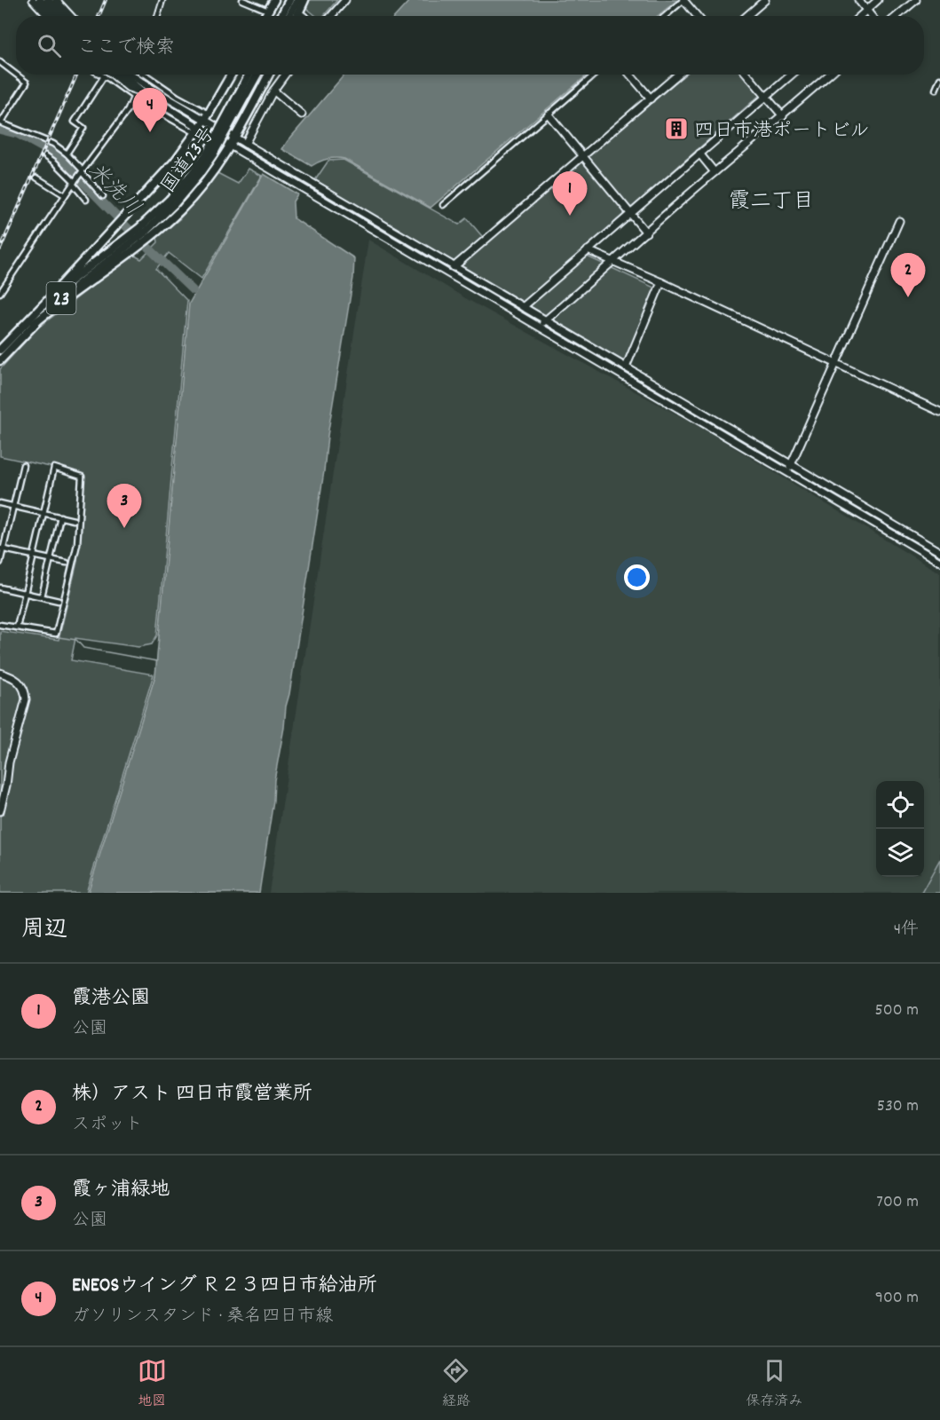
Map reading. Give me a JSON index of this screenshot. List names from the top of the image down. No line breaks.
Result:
{"streets":{"highway":["国道23号","23"]},"crossings":[["国道23号","23"]],"districts":["霞二丁目"],"water":["米洗川"],"places":{"building":["四日市港ポートビル"]},"page":{"search":"ここで検索","pins":["4","1","2","3"],"heading":["周辺","4件"],"list":[{"mark":"1","name":"霞港公園","note":"公園","value":"500 m"},{"mark":"2","name":"株）アスト 四日市霞営業所","note":"スポット","value":"530 m"},{"mark":"3","name":"霞ヶ浦緑地","note":"公園","value":"700 m"},{"mark":"4","name":"ENEOSウイング Ｒ２３四日市給油所","note":"ガソリンスタンド · 桑名四日市線","value":"900 m"}],"nav":["地図","経路","保存済み"]}}
